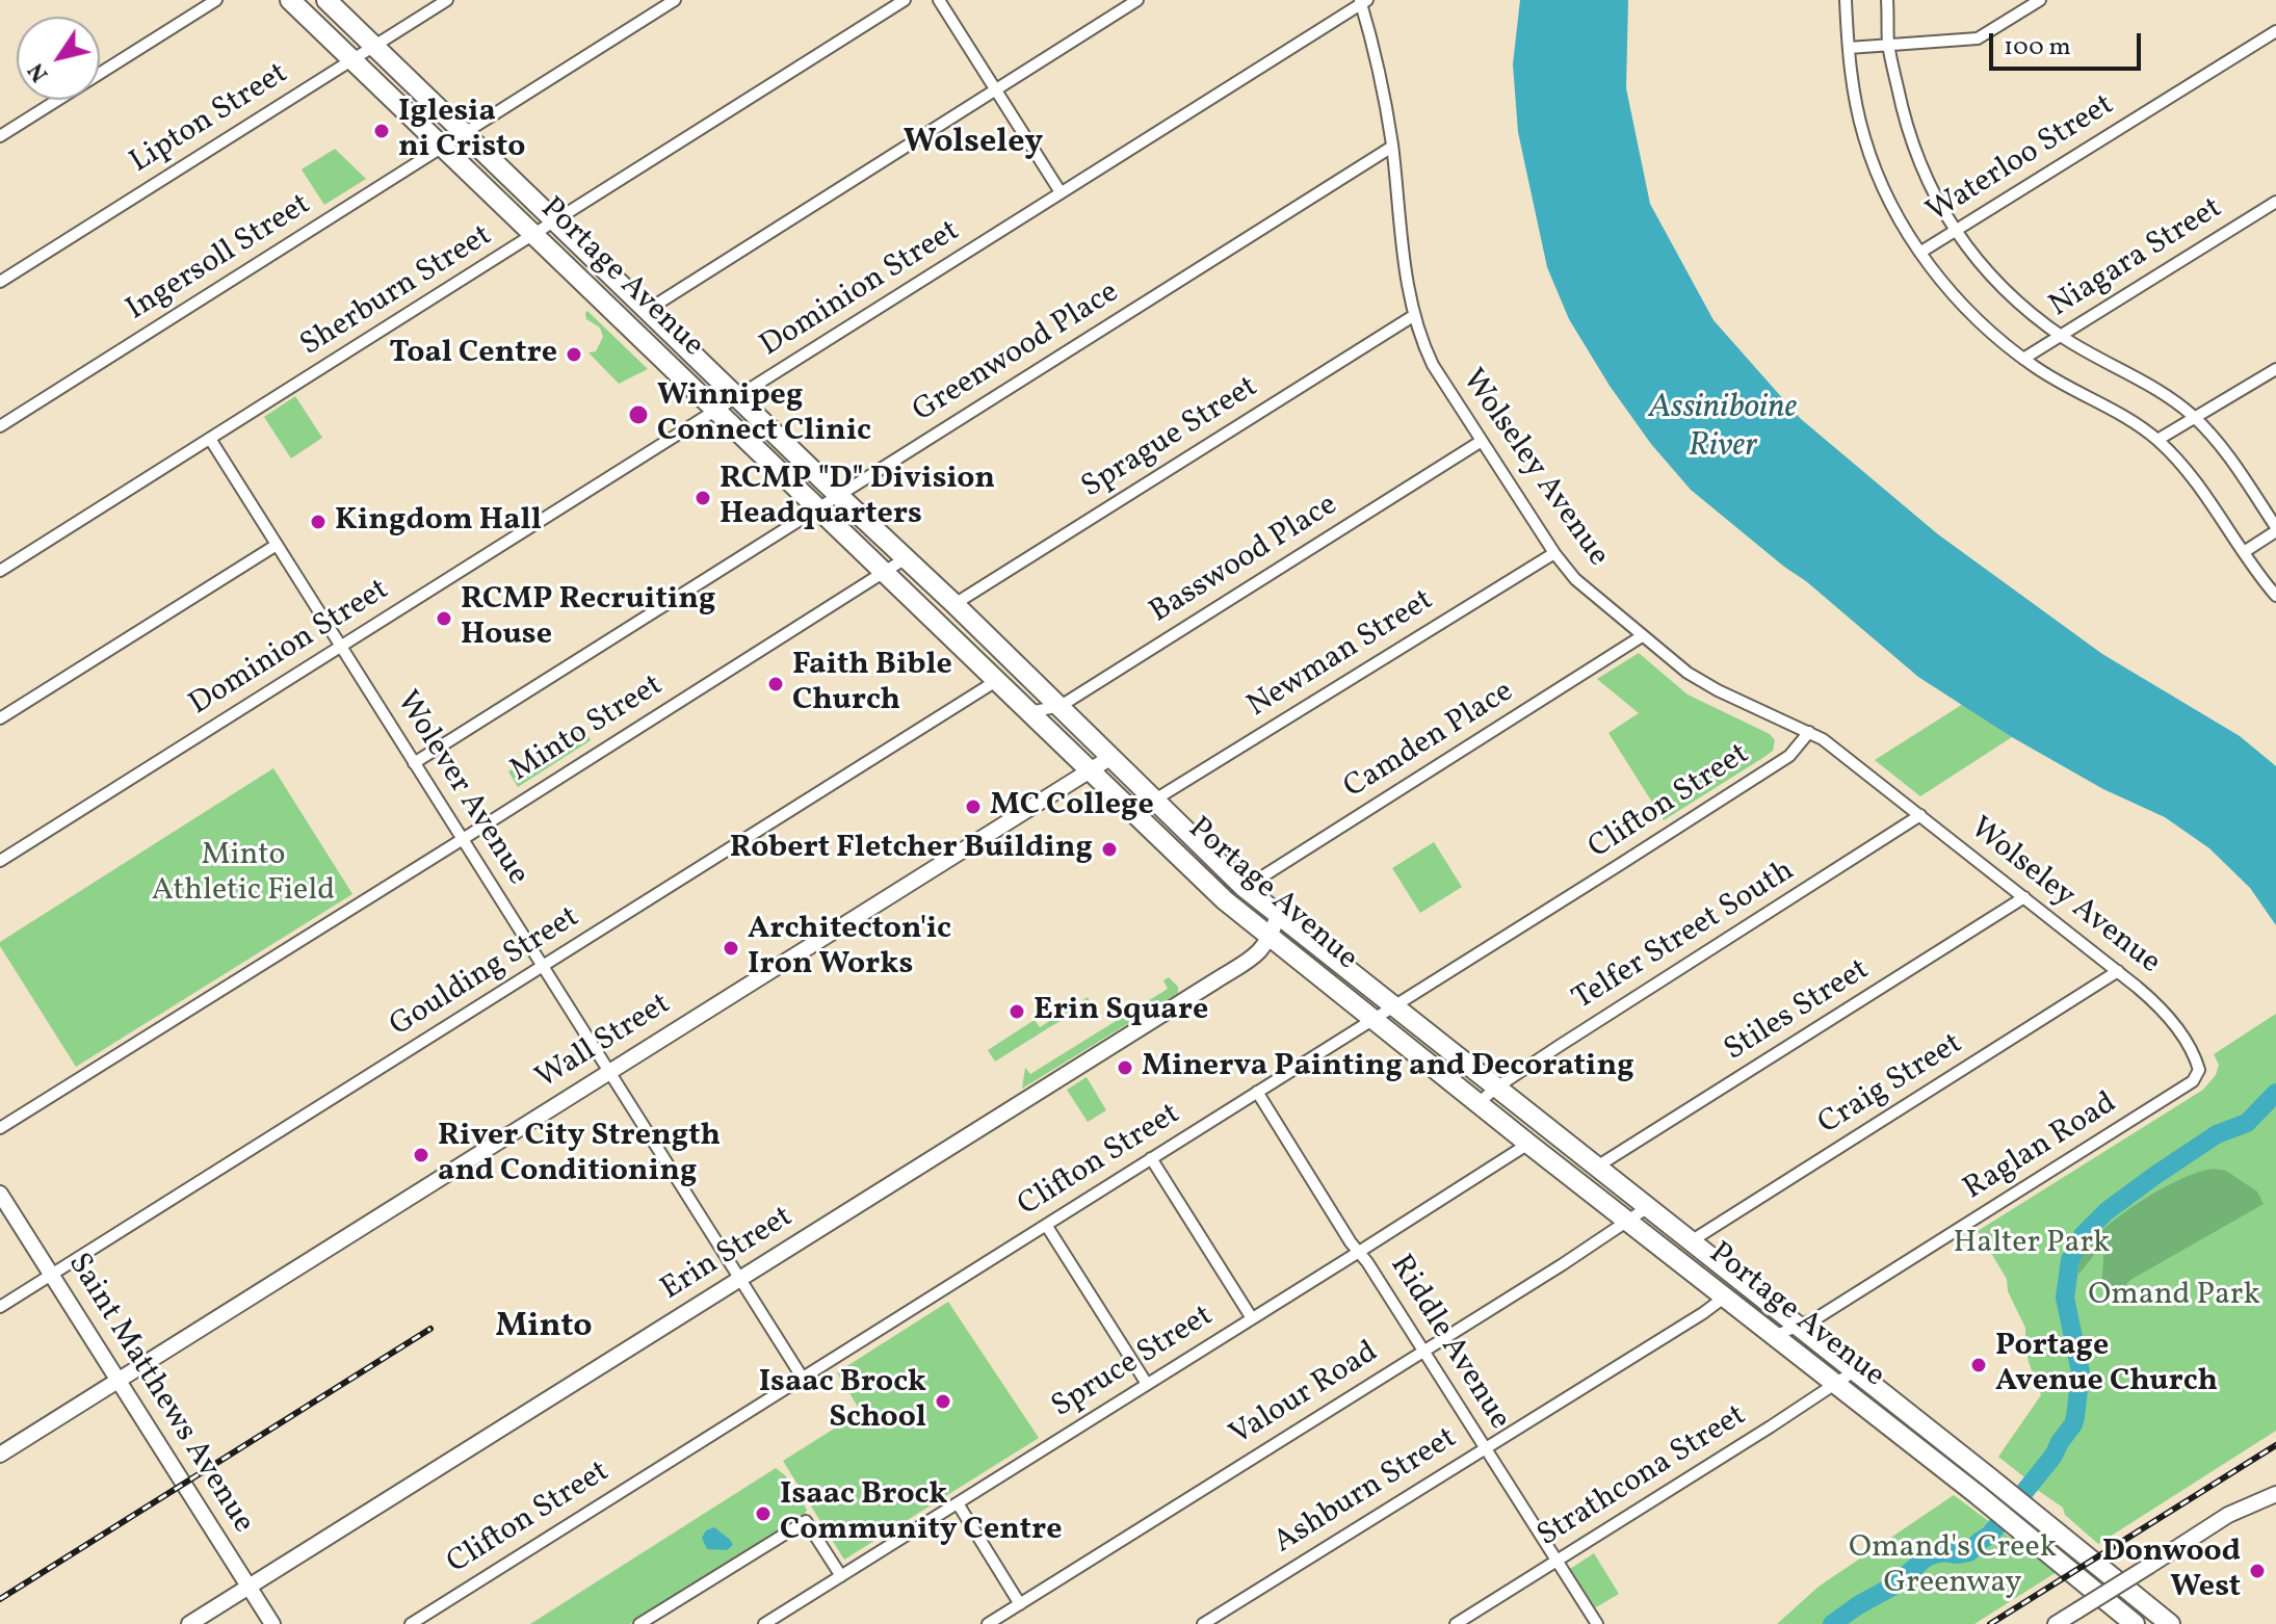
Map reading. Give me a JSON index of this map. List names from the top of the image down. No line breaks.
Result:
{"streets":{"highway":["Portage Avenue"],"main road":["Wall Street","Erin Street","Saint Matthews Avenue"],"street":["Lipton Street","Waterloo Street","Ingersoll Street","Niagara Street","Dominion Street","Sherburn Street","Greenwood Place","Sprague Street","Wolseley Avenue","Basswood Place","Newman Street","Minto Street","Camden Place","Wolever Avenue","Clifton Street","Telfer Street South","Goulding Street","Stiles Street","Craig Street","Raglan Road","Riddle Avenue","Spruce Street","Valour Road","Strathcona Street","Ashburn Street"]},"crossings":[["Lipton Street","Portage Avenue"],["Ingersoll Street","Portage Avenue"],["Portage Avenue","Dominion Street"],["Portage Avenue","Sherburn Street"],["Portage Avenue","Greenwood Place"],["Portage Avenue","Sprague Street"],["Portage Avenue","Basswood Place"],["Portage Avenue","Newman Street"],["Portage Avenue","Minto Street"],["Portage Avenue","Camden Place"],["Portage Avenue","Clifton Street"],["Portage Avenue","Telfer Street South"],["Portage Avenue","Goulding Street"],["Portage Avenue","Stiles Street"],["Portage Avenue","Wall Street"],["Portage Avenue","Craig Street"],["Portage Avenue","Raglan Road"],["Portage Avenue","Erin Street"],["Portage Avenue","Spruce Street"],["Portage Avenue","Valour Road"],["Portage Avenue","Strathcona Street"],["Portage Avenue","Ashburn Street"],["Dominion Street","Wolseley Avenue"],["Dominion Street","Wolever Avenue"],["Sherburn Street","Wolever Avenue"],["Greenwood Place","Wolseley Avenue"],["Greenwood Place","Wolever Avenue"],["Sprague Street","Wolseley Avenue"],["Wolseley Avenue","Basswood Place"],["Wolseley Avenue","Newman Street"],["Wolseley Avenue","Camden Place"],["Wolseley Avenue","Clifton Street"],["Wolseley Avenue","Telfer Street South"],["Wolseley Avenue","Stiles Street"],["Wolseley Avenue","Craig Street"],["Wolseley Avenue","Raglan Road"],["Minto Street","Wolever Avenue"],["Wolever Avenue","Clifton Street"],["Wolever Avenue","Goulding Street"],["Wolever Avenue","Wall Street"],["Wolever Avenue","Erin Street"],["Clifton Street","Riddle Avenue"],["Goulding Street","Saint Matthews Avenue"],["Wall Street","Saint Matthews Avenue"],["Erin Street","Saint Matthews Avenue"],["Riddle Avenue","Spruce Street"],["Riddle Avenue","Valour Road"],["Riddle Avenue","Strathcona Street"],["Riddle Avenue","Ashburn Street"]],"districts":["Wolseley","Minto"],"water":["Assiniboine River"],"parks":["Minto Athletic Field","Halter Park","Omand Park","Omand's Creek Greenway"],"places":["Iglesia ni Cristo","Toal Centre","Winnipeg Connect Clinic","RCMP \"D\" Division Headquarters","Kingdom Hall","RCMP Recruiting House","Faith Bible Church","MC College","Robert Fletcher Building","Architecton'ic Iron Works","Erin Square","Minerva Painting and Decorating","River City Strength and Conditioning","Portage Avenue Church","Isaac Brock School","Isaac Brock Community Centre","Donwood West"],"scale_bar":"100 m","north":"bottom left"}
